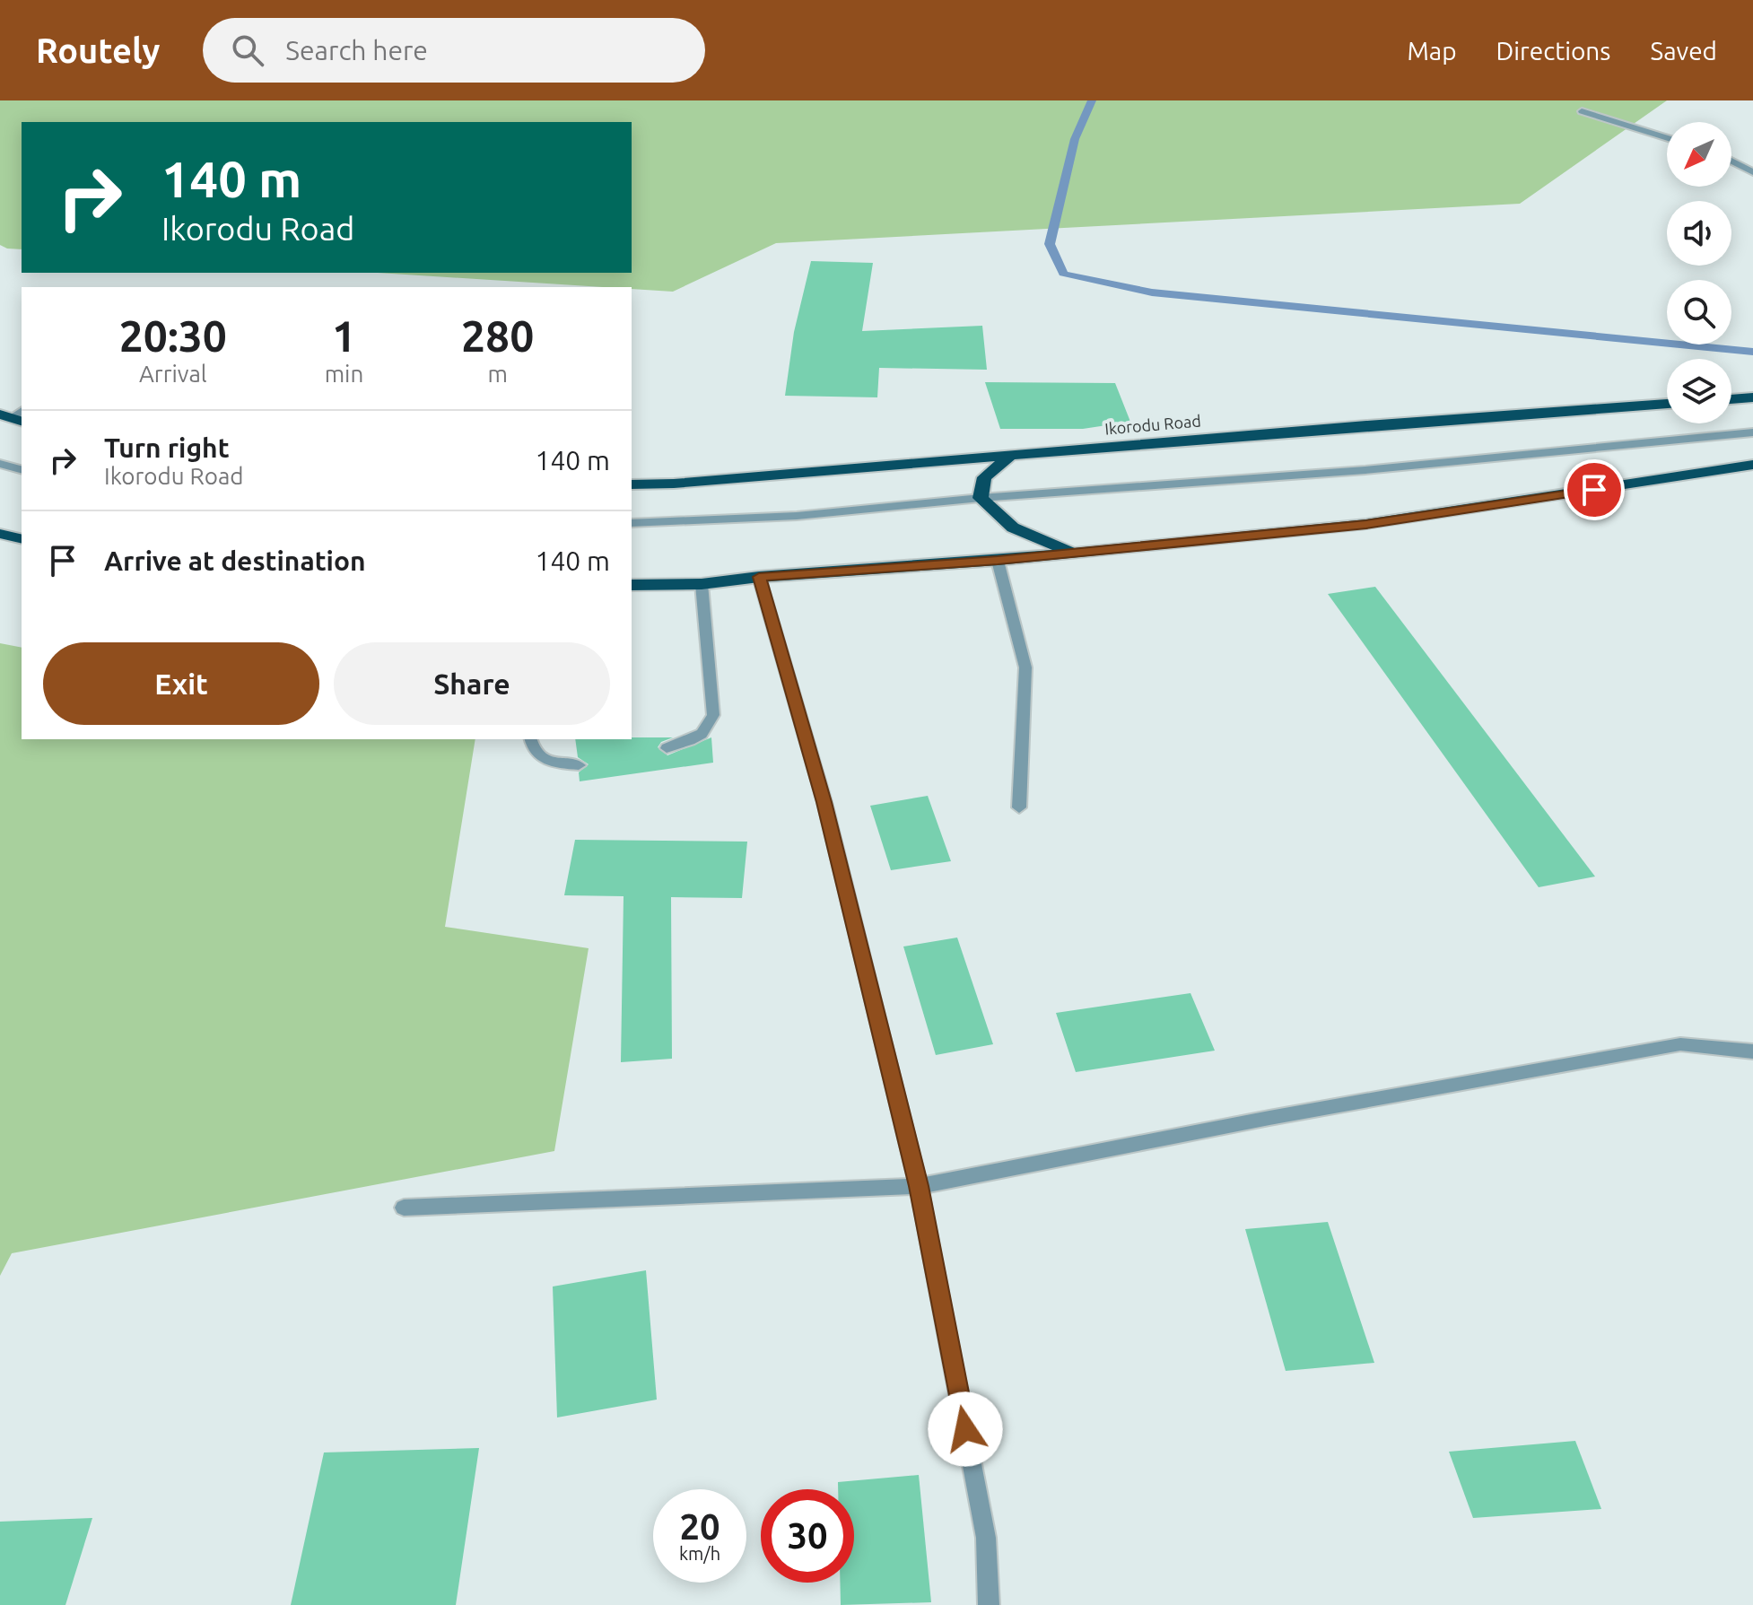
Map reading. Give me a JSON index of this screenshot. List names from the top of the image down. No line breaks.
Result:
{"streets":{"highway":["Ikorodu Road"]},"north":"bottom left","page":{"header":"Routely","search":"Search here","nav":["Map","Directions","Saved"],"turn":["140 m","Ikorodu Road"],"eta":["20:30","Arrival","1","min","280","m"],"list":[{"name":"Turn right","note":"Ikorodu Road","value":"140 m"},{"name":"Arrive at destination","value":"140 m"}],"buttons":["Exit","Share"],"speed":"20 km/h","limit":"30"}}
